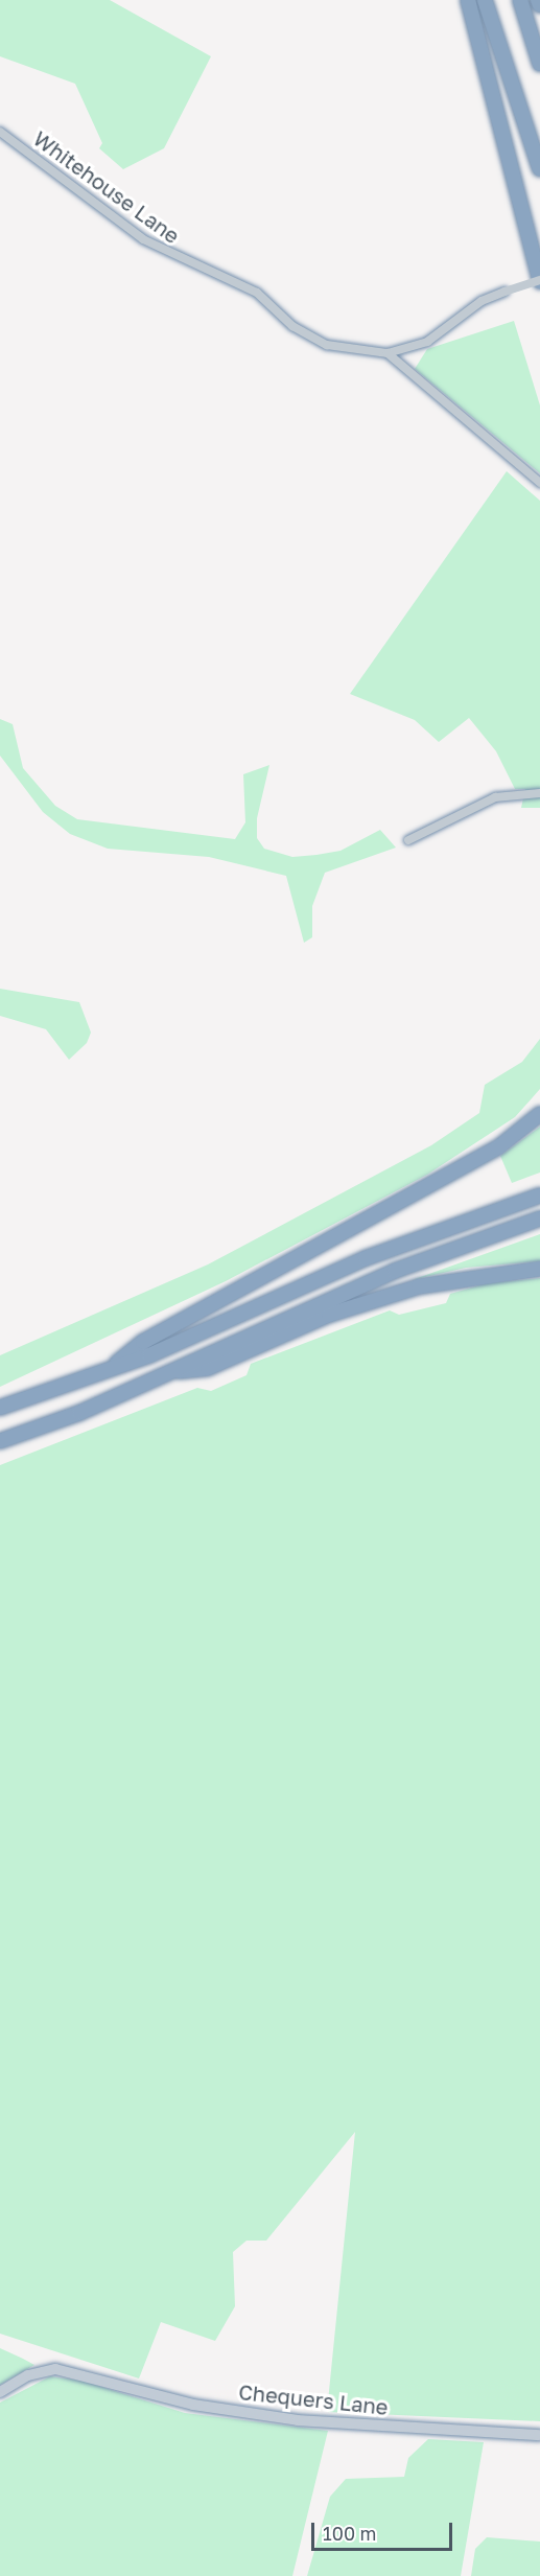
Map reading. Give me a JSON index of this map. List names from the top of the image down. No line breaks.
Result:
{"streets":{"street":["Whitehouse Lane","Chequers Lane"]},"scale_bar":"100 m"}
